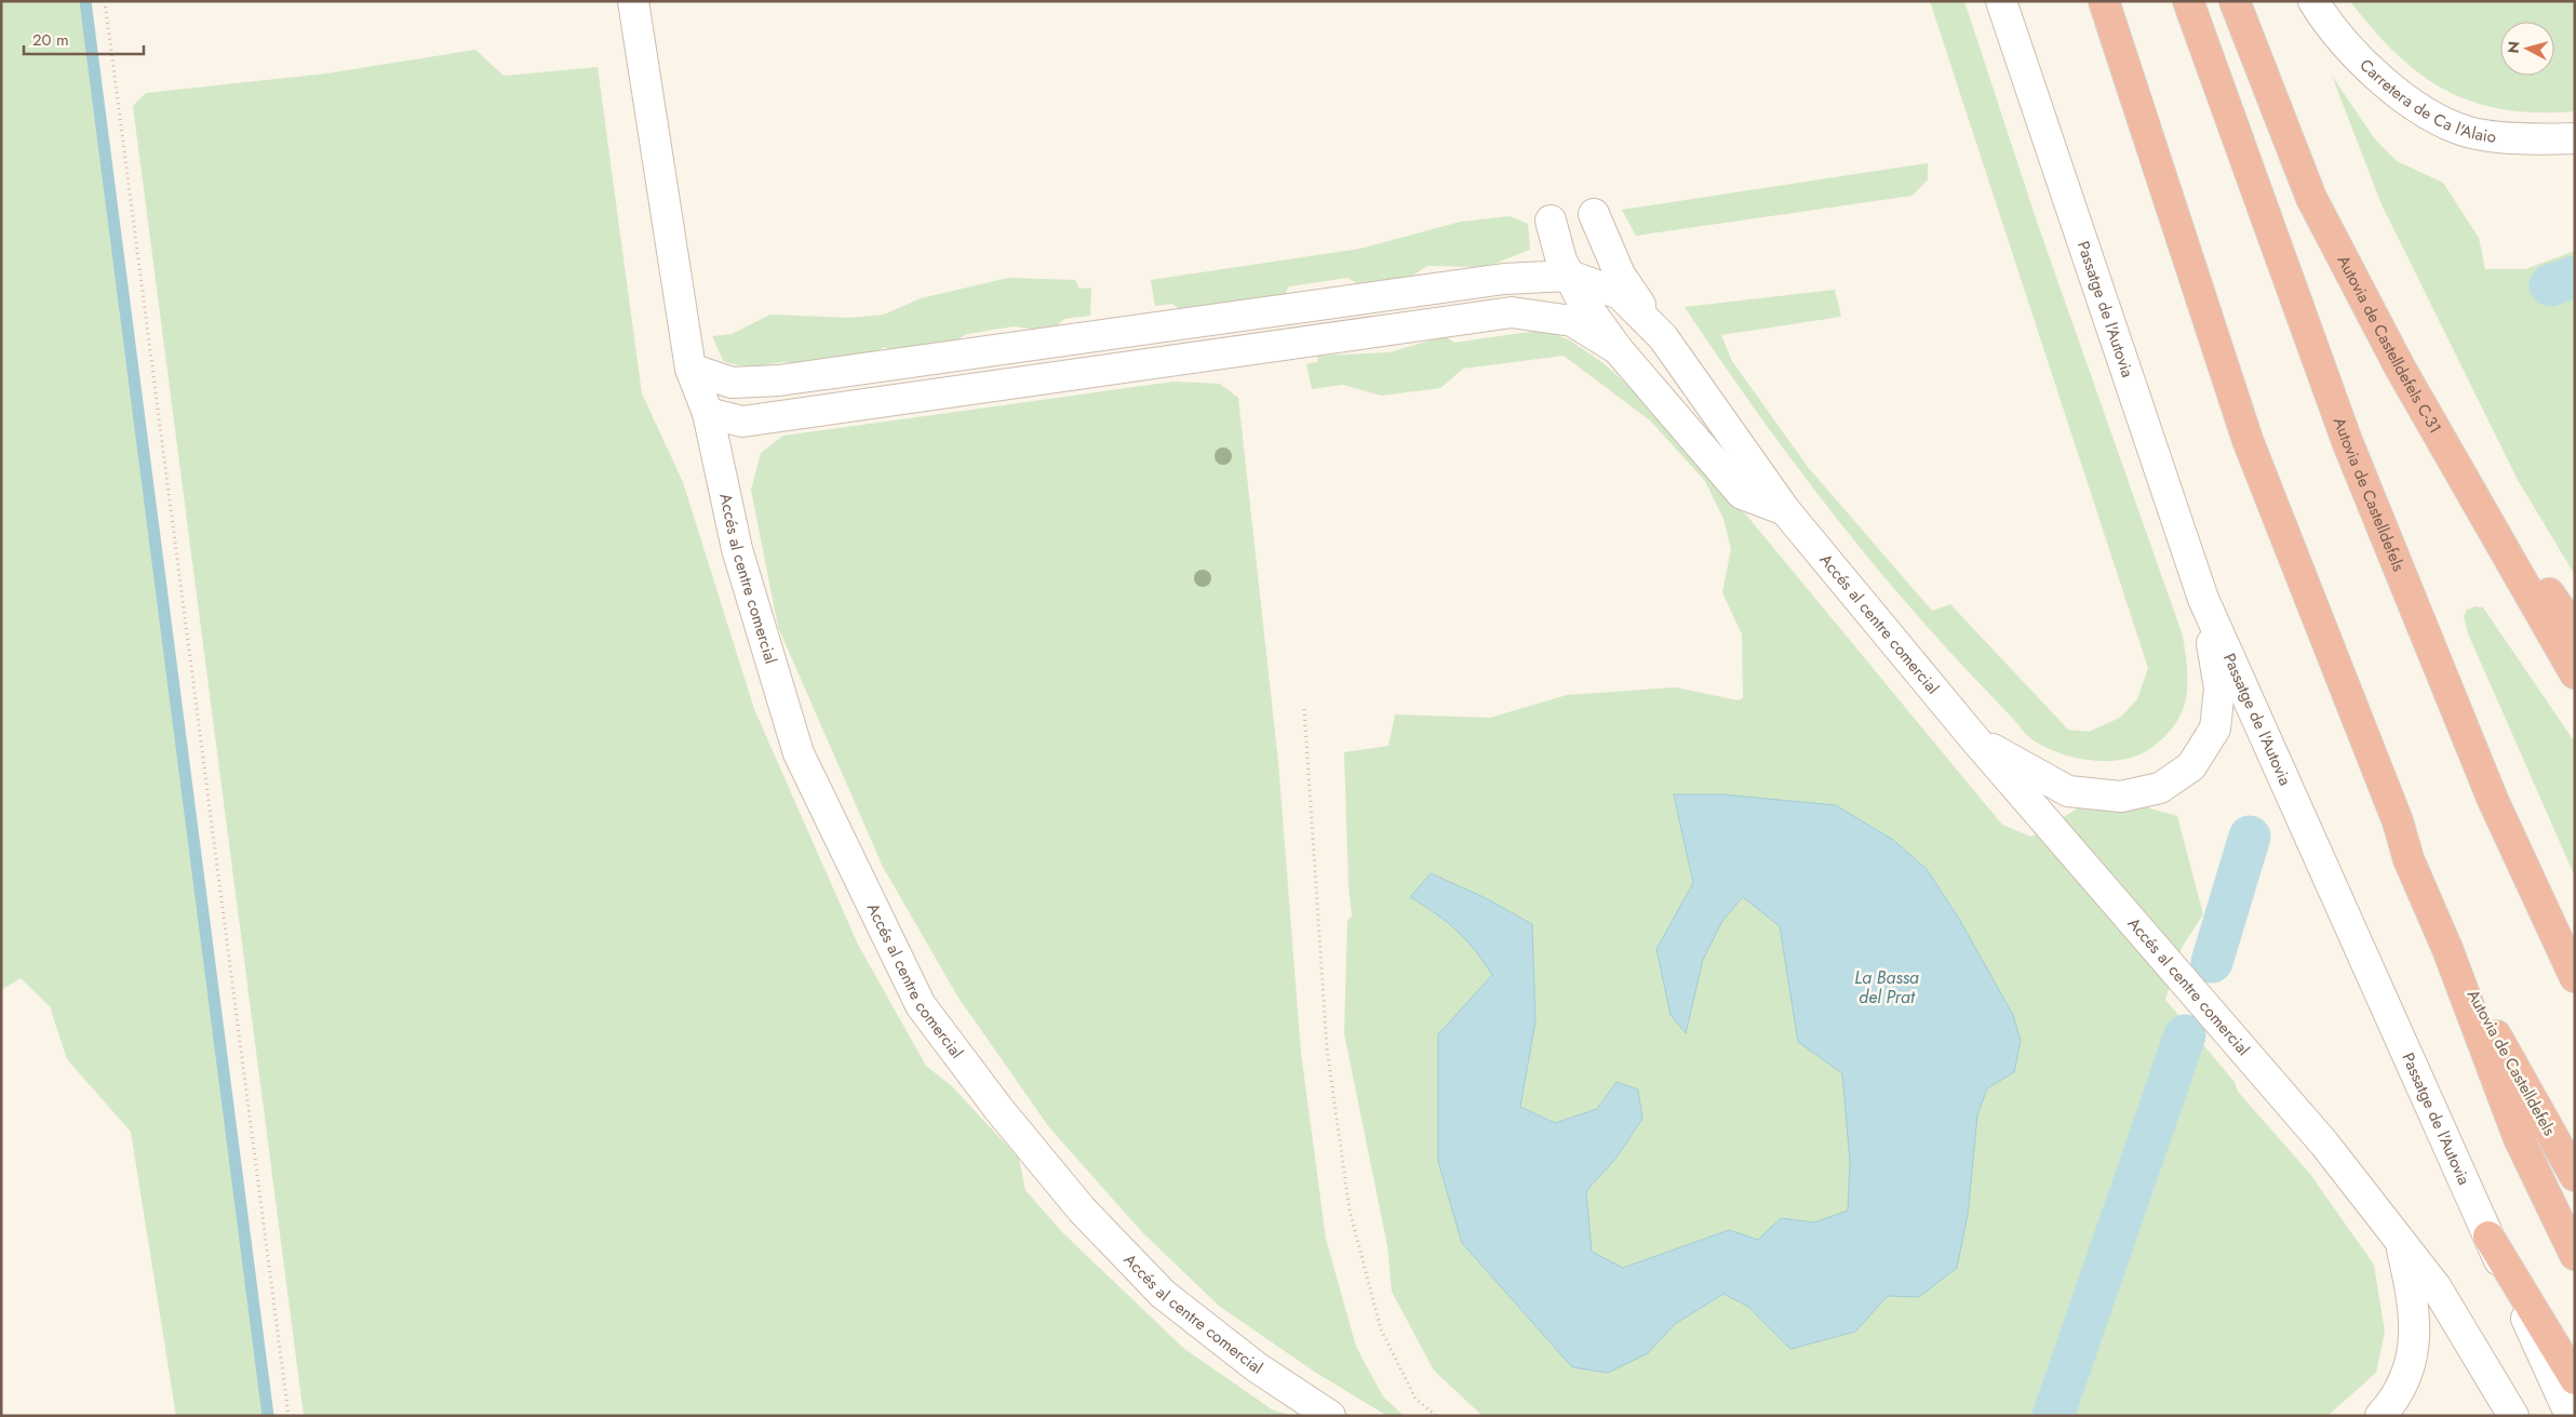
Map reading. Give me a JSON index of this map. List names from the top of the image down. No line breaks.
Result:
{"streets":{"highway":["Autovia de Castelldefels C-31","Autovia de Castelldefels"],"street":["Carretera de Ca l'Alaio","Passatge de l'Autovia","Accés al centre comercial"]},"crossings":[["Passatge de l'Autovia","Accés al centre comercial"]],"water":["La Bassa del Prat"],"scale_bar":"20 m","north":"left"}
